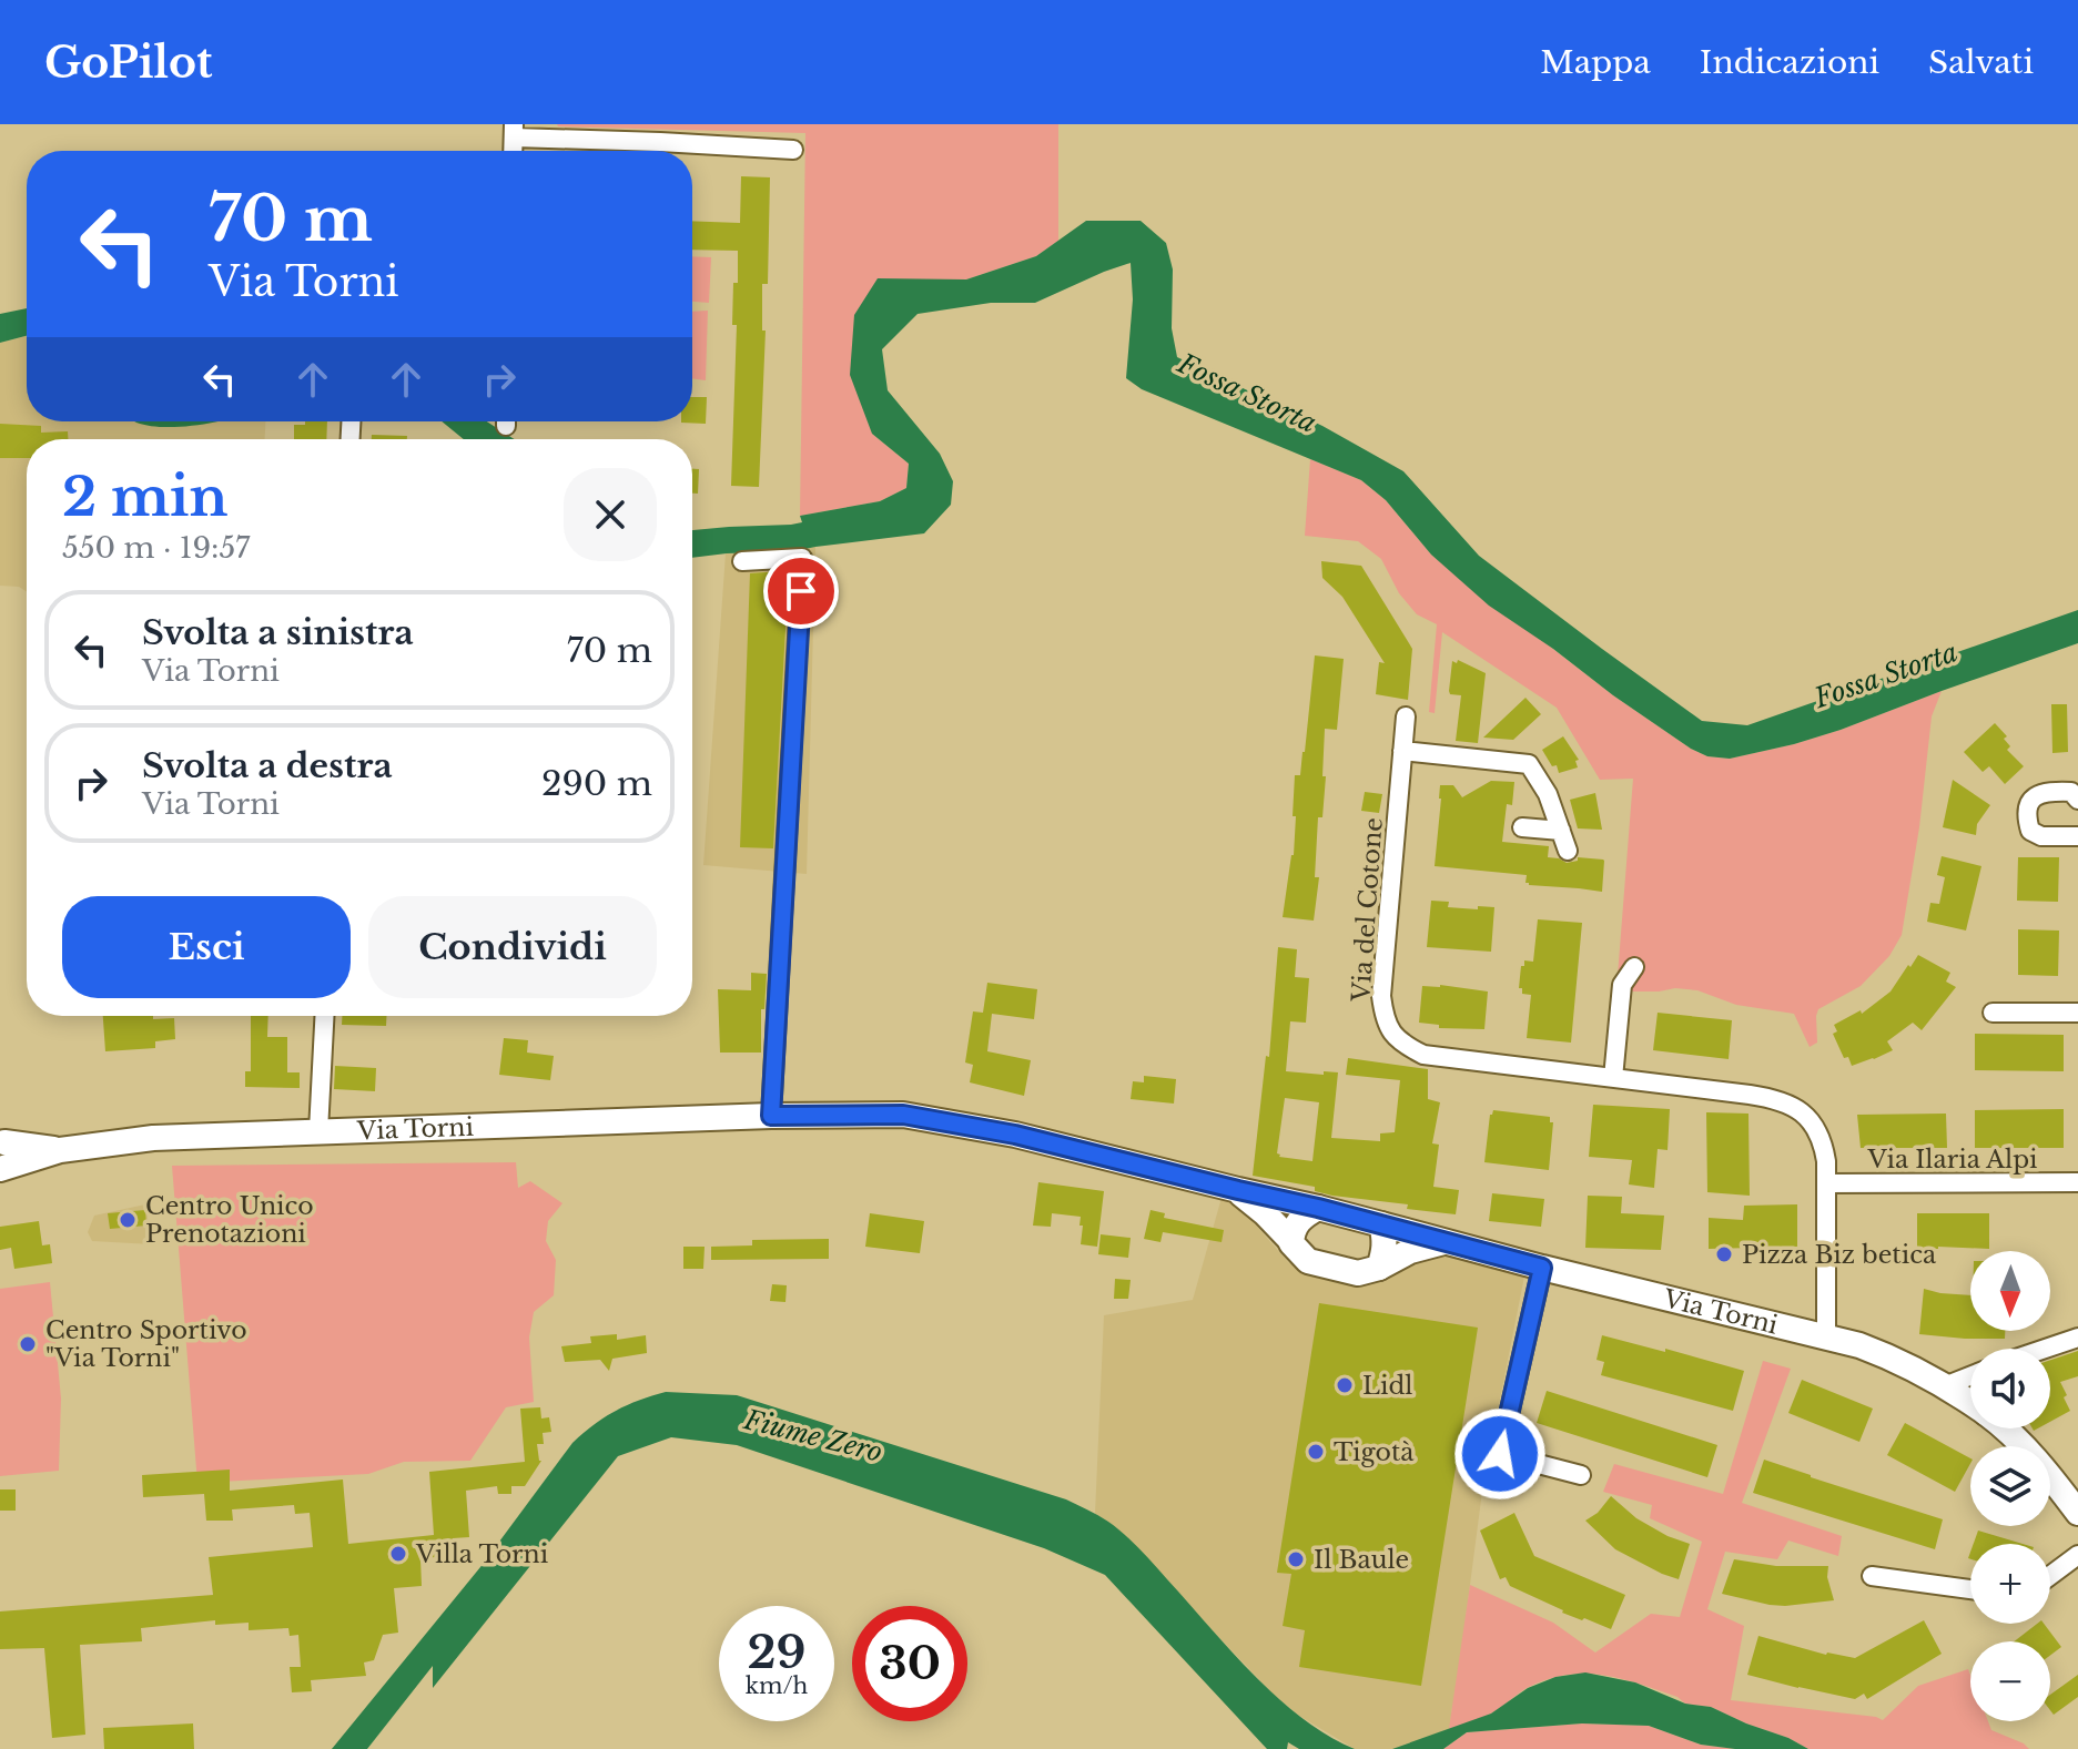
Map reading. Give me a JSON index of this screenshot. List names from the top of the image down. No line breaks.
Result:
{"streets":{"main road":["Via Torni"],"street":["Via del Cotone","Via Ilaria Alpi"]},"crossings":[["Via del Cotone","Via Torni"],["Via del Cotone","Via Ilaria Alpi"]],"water":["Fossa Storta","Fiume Zero"],"places":["Centro Unico Prenotazioni","Pizza Biz betica","Centro Sportivo \"Via Torni\"","Lidl","Tigotà","Villa Torni","Il Baule"],"north":"bottom","page":{"header":"GoPilot","nav":["Mappa","Indicazioni","Salvati"],"turn":["70 m","Via Torni"],"heading":["2 min","550 m · 19:57"],"list":[{"name":"Svolta a sinistra","note":"Via Torni","value":"70 m"},{"name":"Svolta a destra","note":"Via Torni","value":"290 m"}],"buttons":["Esci","Condividi"],"map_buttons":["+","−"],"speed":"29 km/h","limit":"30"}}
